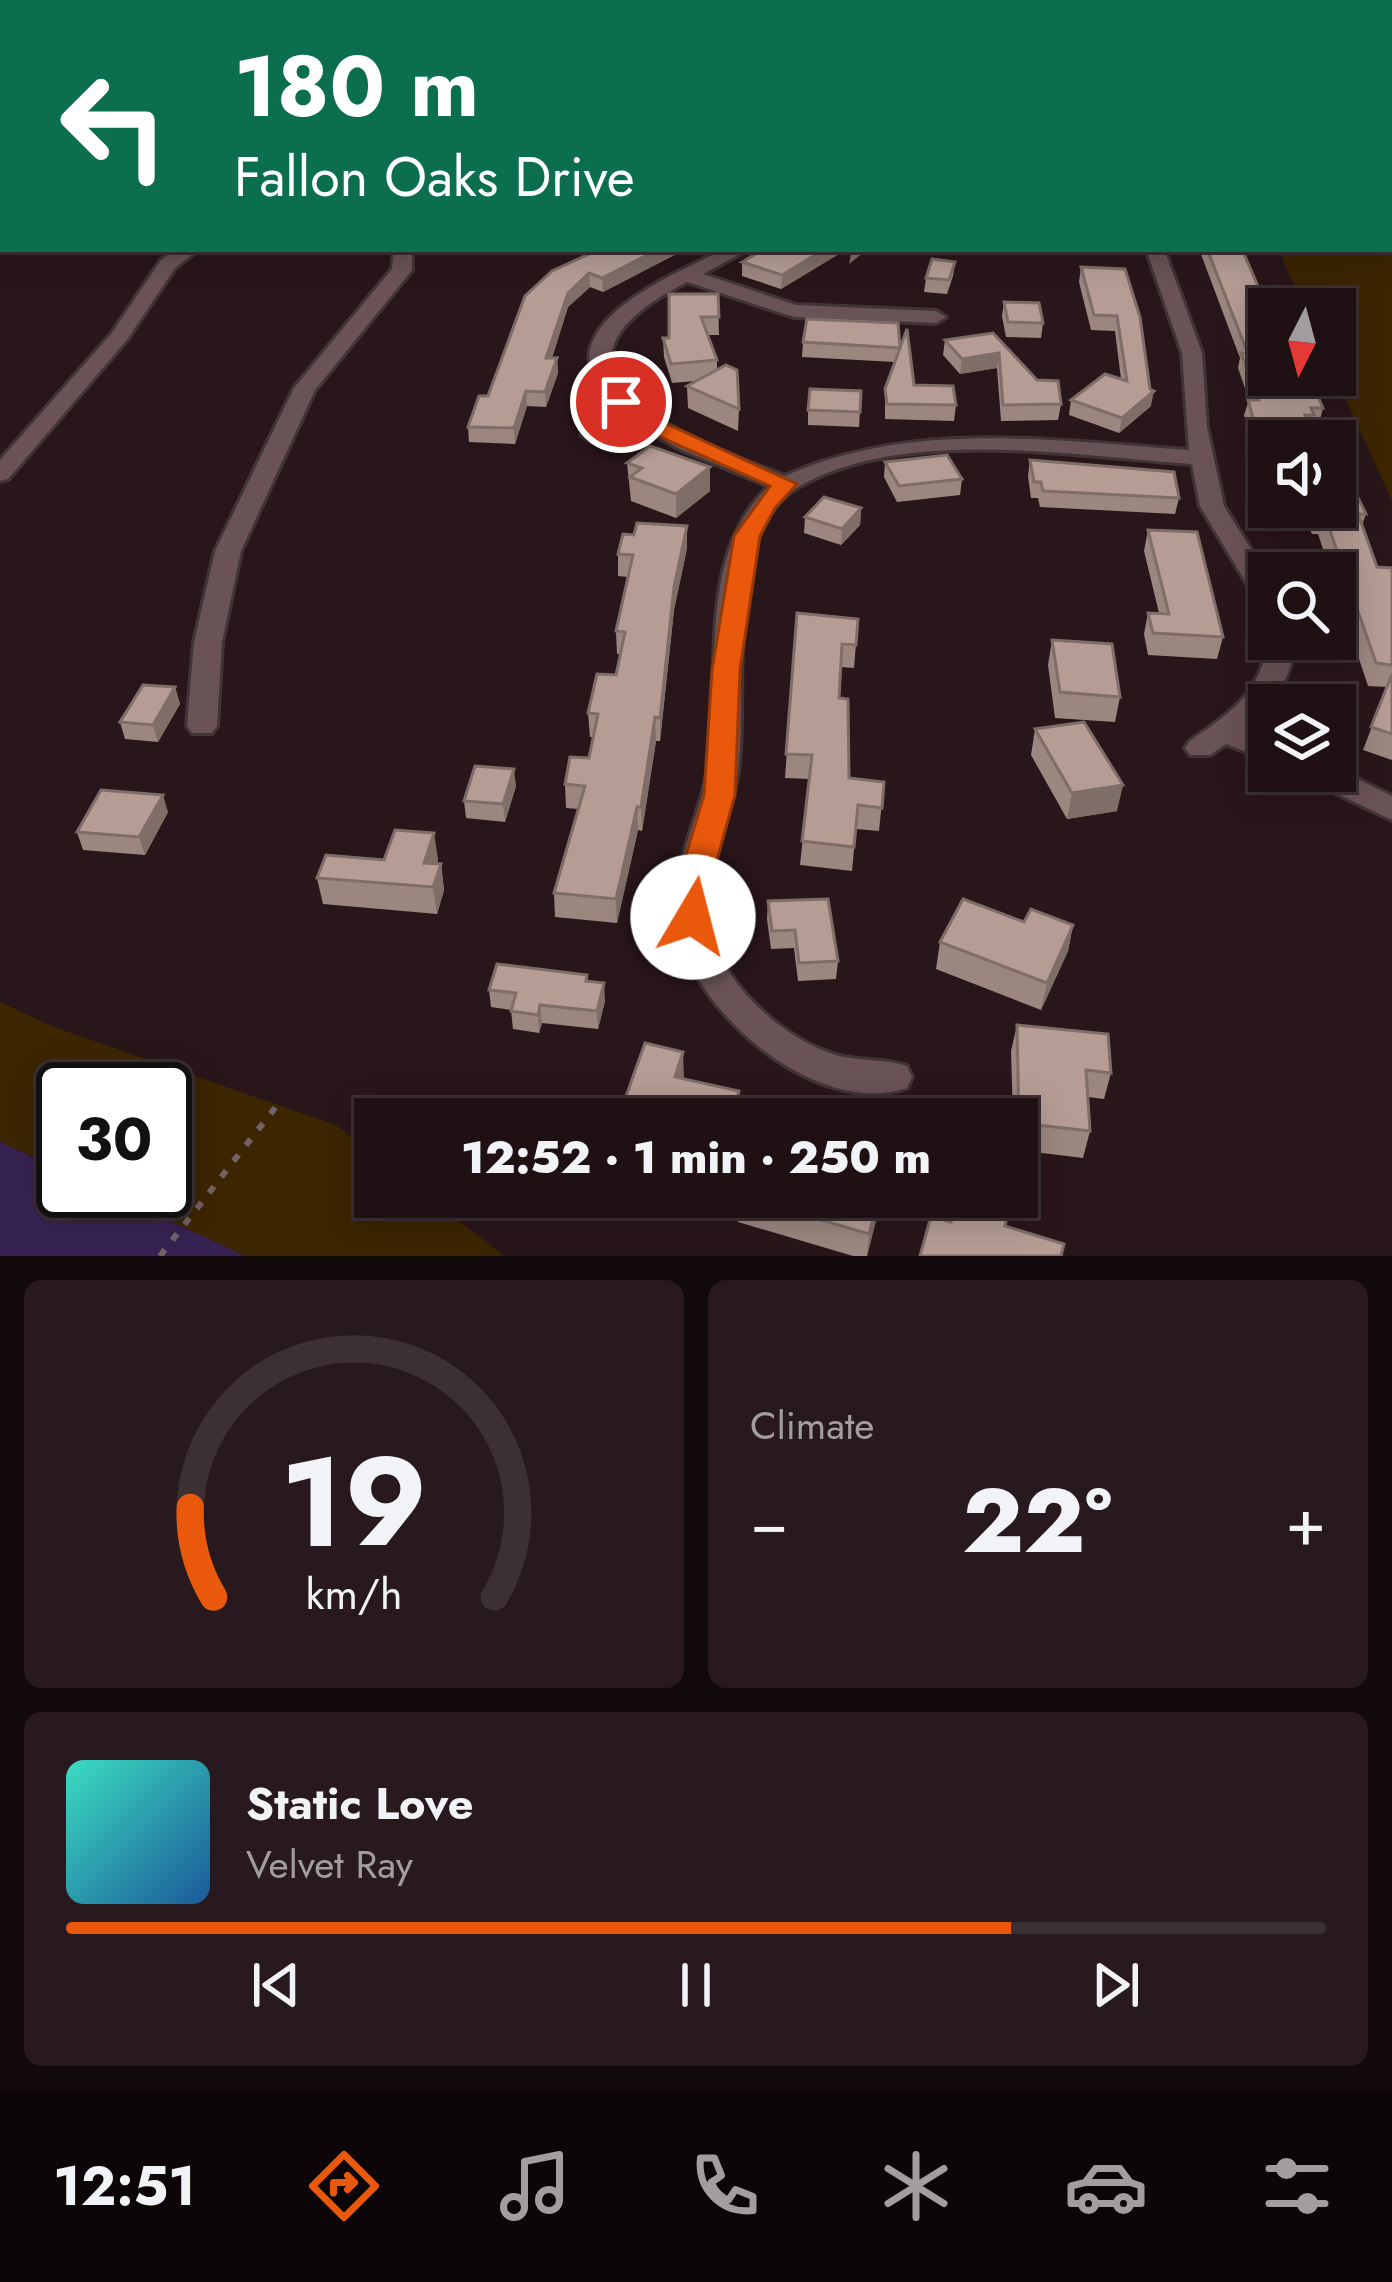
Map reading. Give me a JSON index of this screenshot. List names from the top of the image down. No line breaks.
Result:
{"north":"bottom","page":{"turn":["180 m","Fallon Oaks Drive"],"limit":"30","trip":"12:52 · 1 min · 250 m","tile":"Climate","heat":["−","22°","+"],"song":["Static Love","Velvet Ray"],"tabs":"12:51","gauge":["19","km/h"]}}
